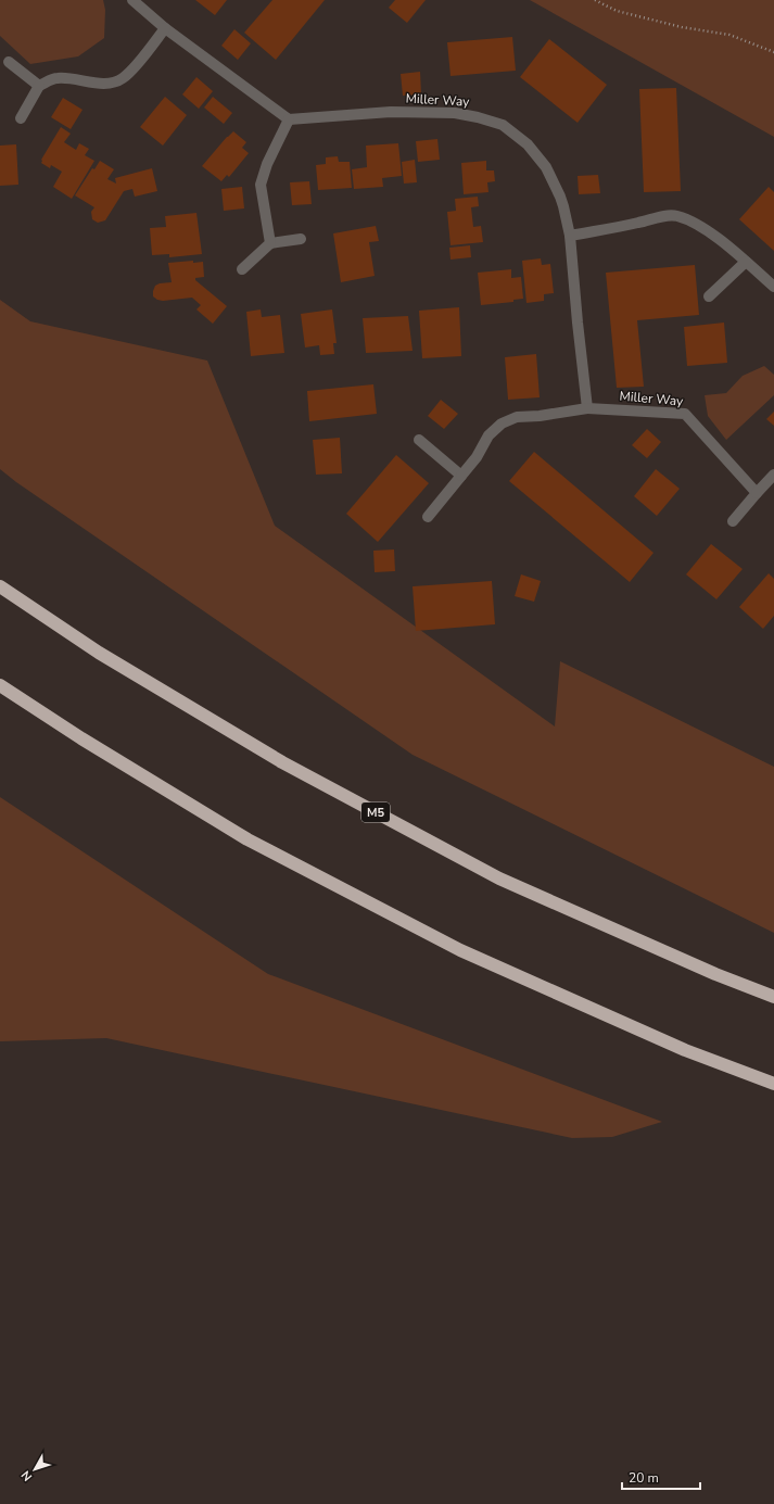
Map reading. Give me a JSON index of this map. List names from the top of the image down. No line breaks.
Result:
{"streets":{"highway":["M5"],"street":["Miller Way"]},"scale_bar":"20 m","north":"bottom left"}
